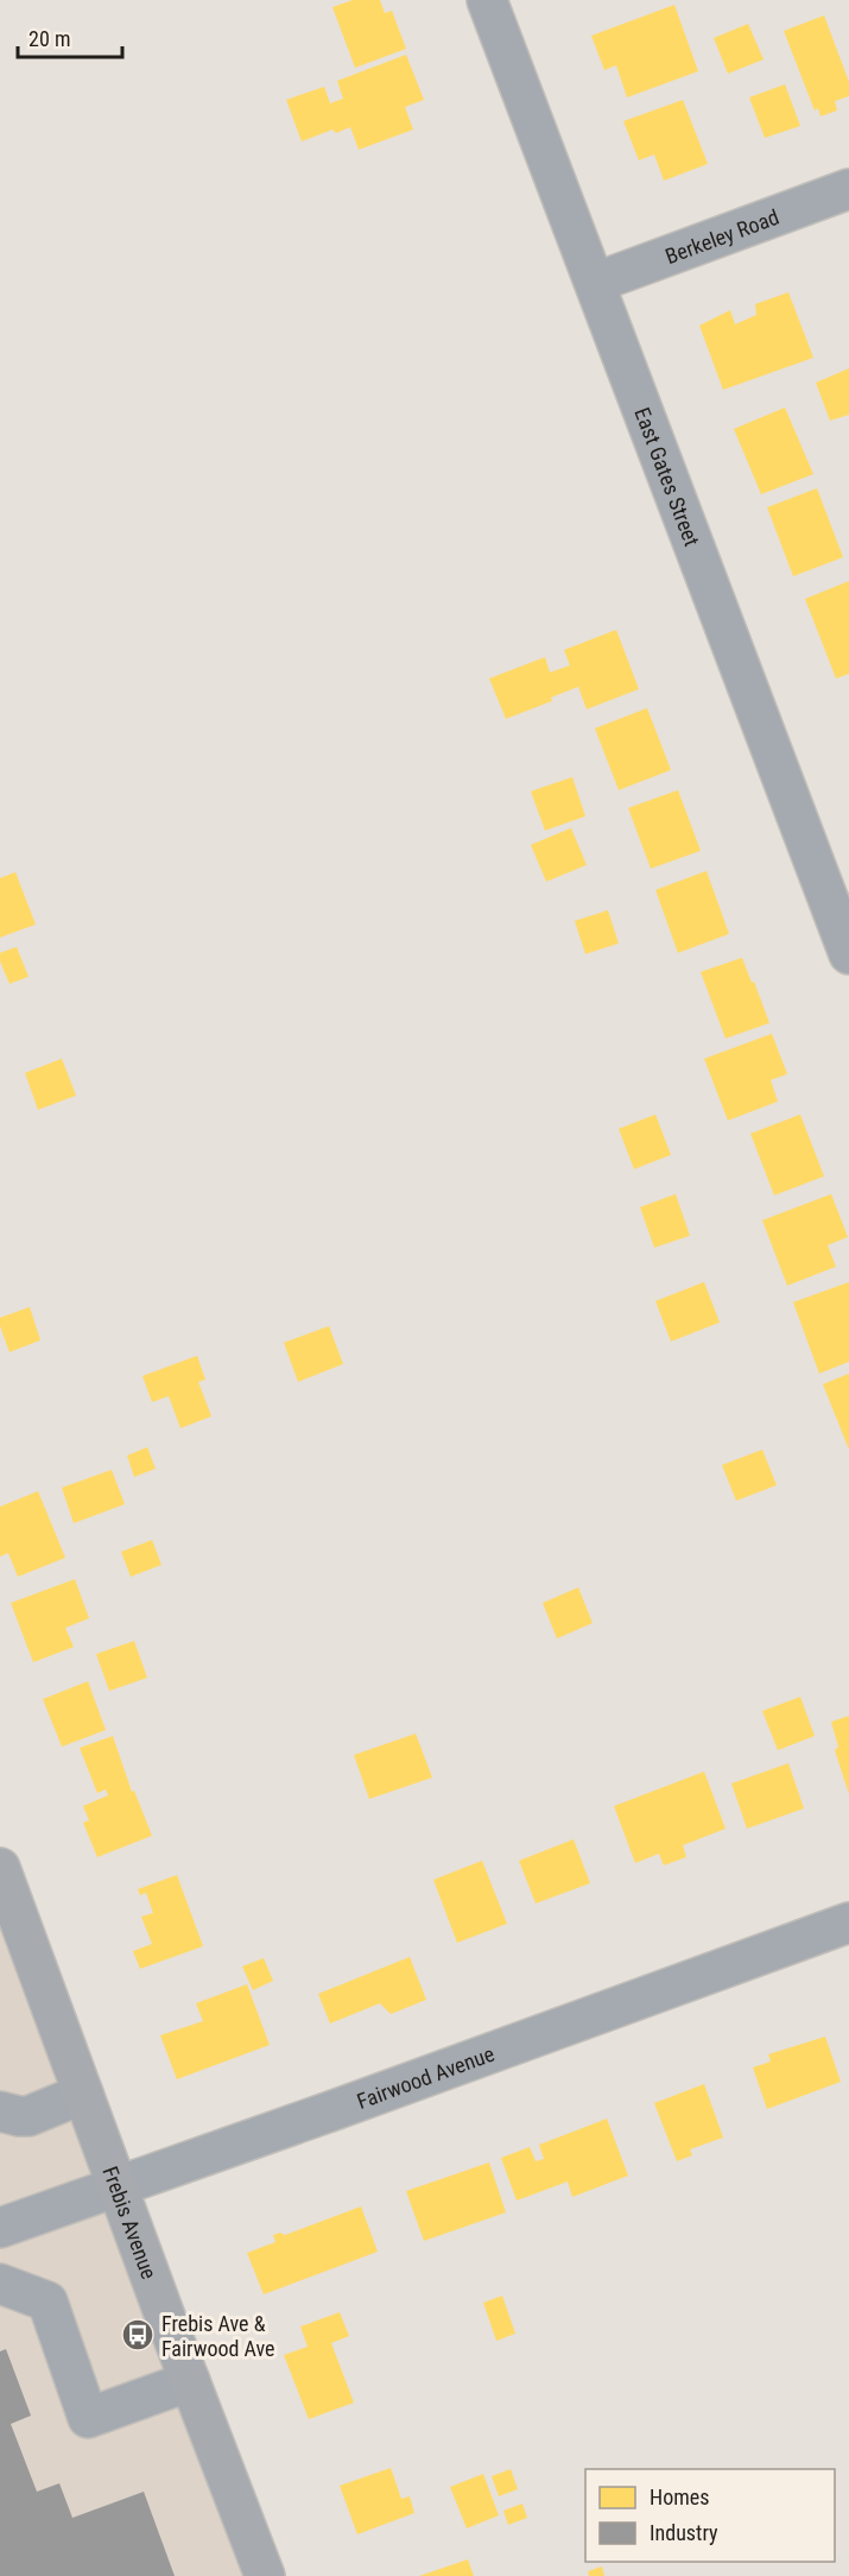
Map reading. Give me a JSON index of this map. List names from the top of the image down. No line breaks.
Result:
{"streets":{"main road":["Frebis Avenue"],"street":["Berkeley Road","East Gates Street","Fairwood Avenue"]},"crossings":[["Berkeley Road","East Gates Street"],["Fairwood Avenue","Frebis Avenue"]],"places":{"bus stop":["Frebis Ave & Fairwood Ave"]},"legend":["Homes","Industry"],"scale_bar":"20 m"}
